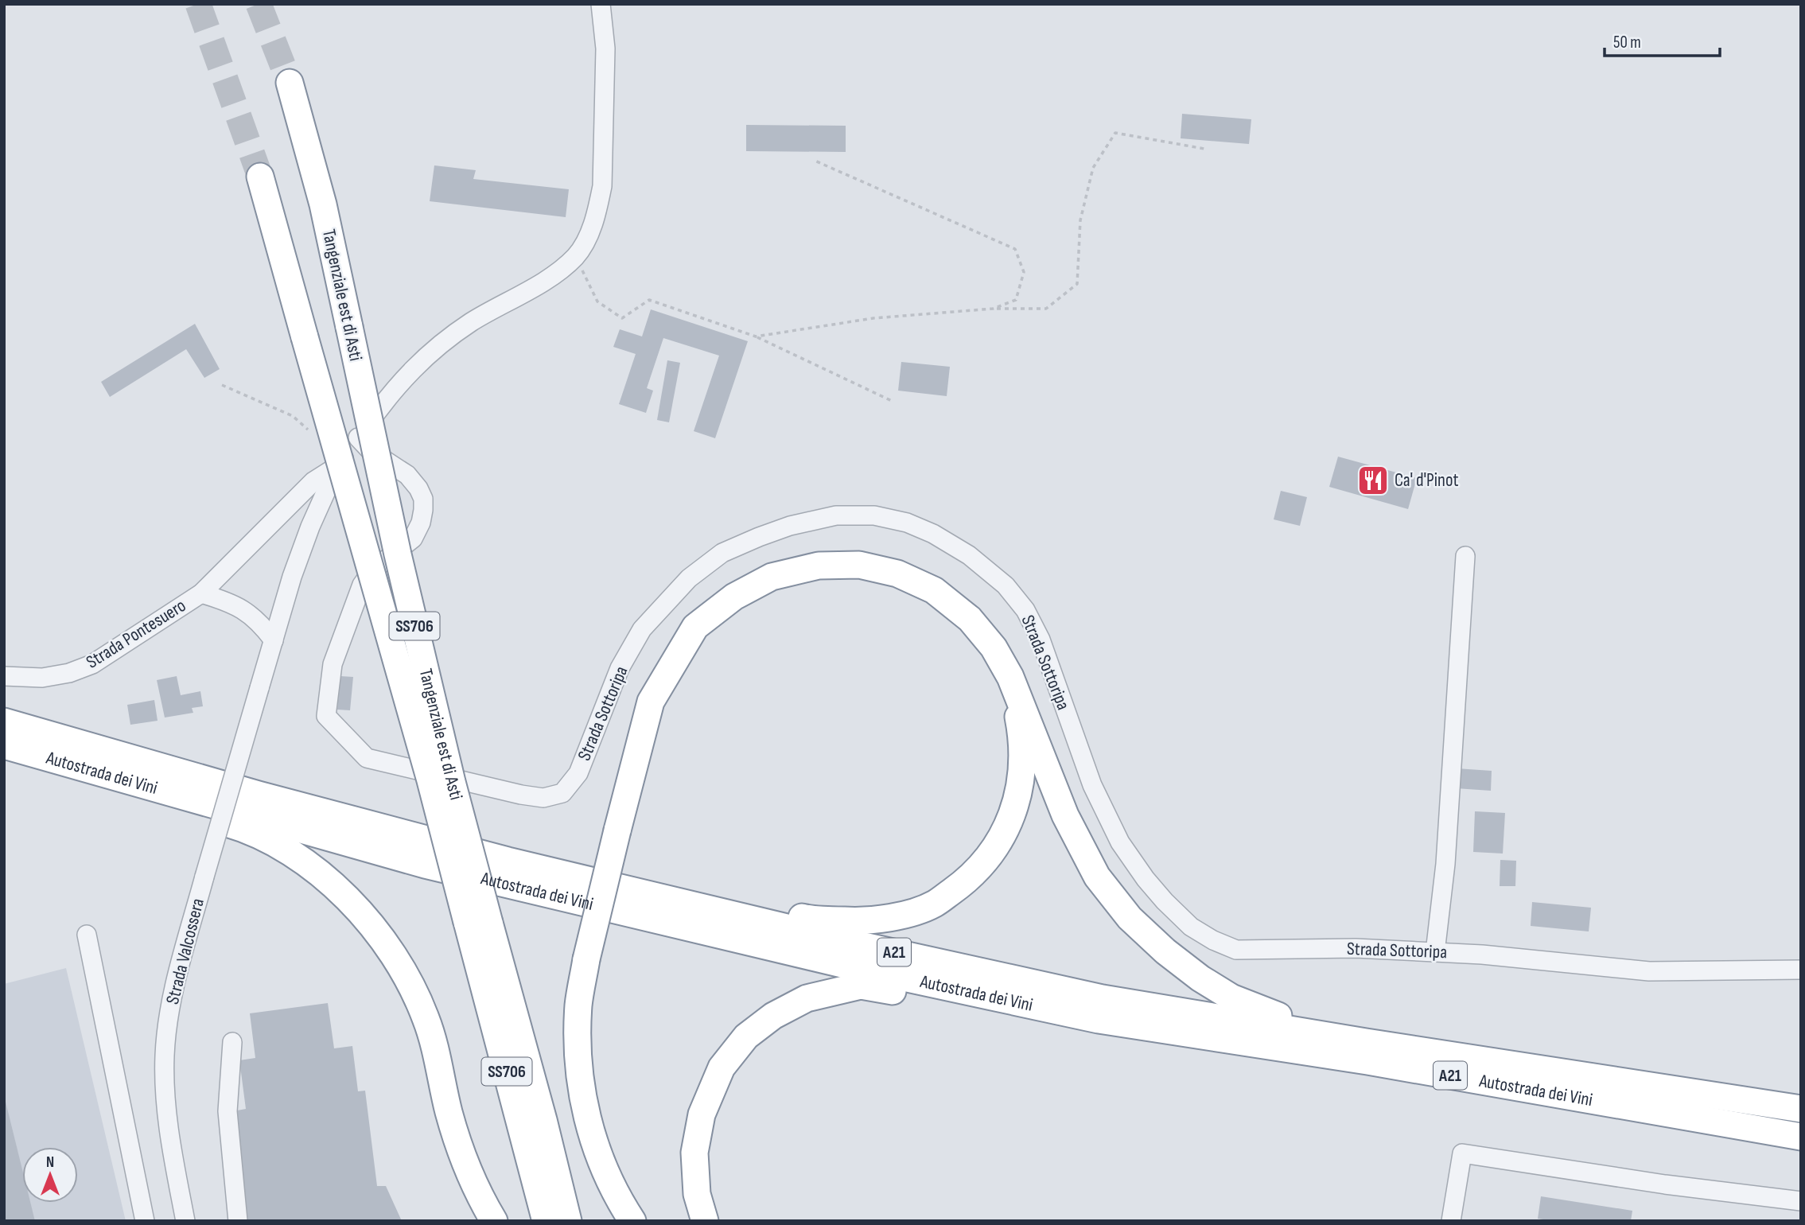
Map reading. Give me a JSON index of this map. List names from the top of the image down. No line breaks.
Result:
{"streets":{"highway":["Tangenziale est di Asti","SS706","Autostrada dei Vini","A21"],"street":["Strada Pontesuero","Strada Sottoripa","Strada Valcossera"]},"crossings":[["Strada Pontesuero","Strada Valcossera"]],"places":{"restaurant":["Ca' d'Pinot"]},"scale_bar":"50 m","north":"top"}
